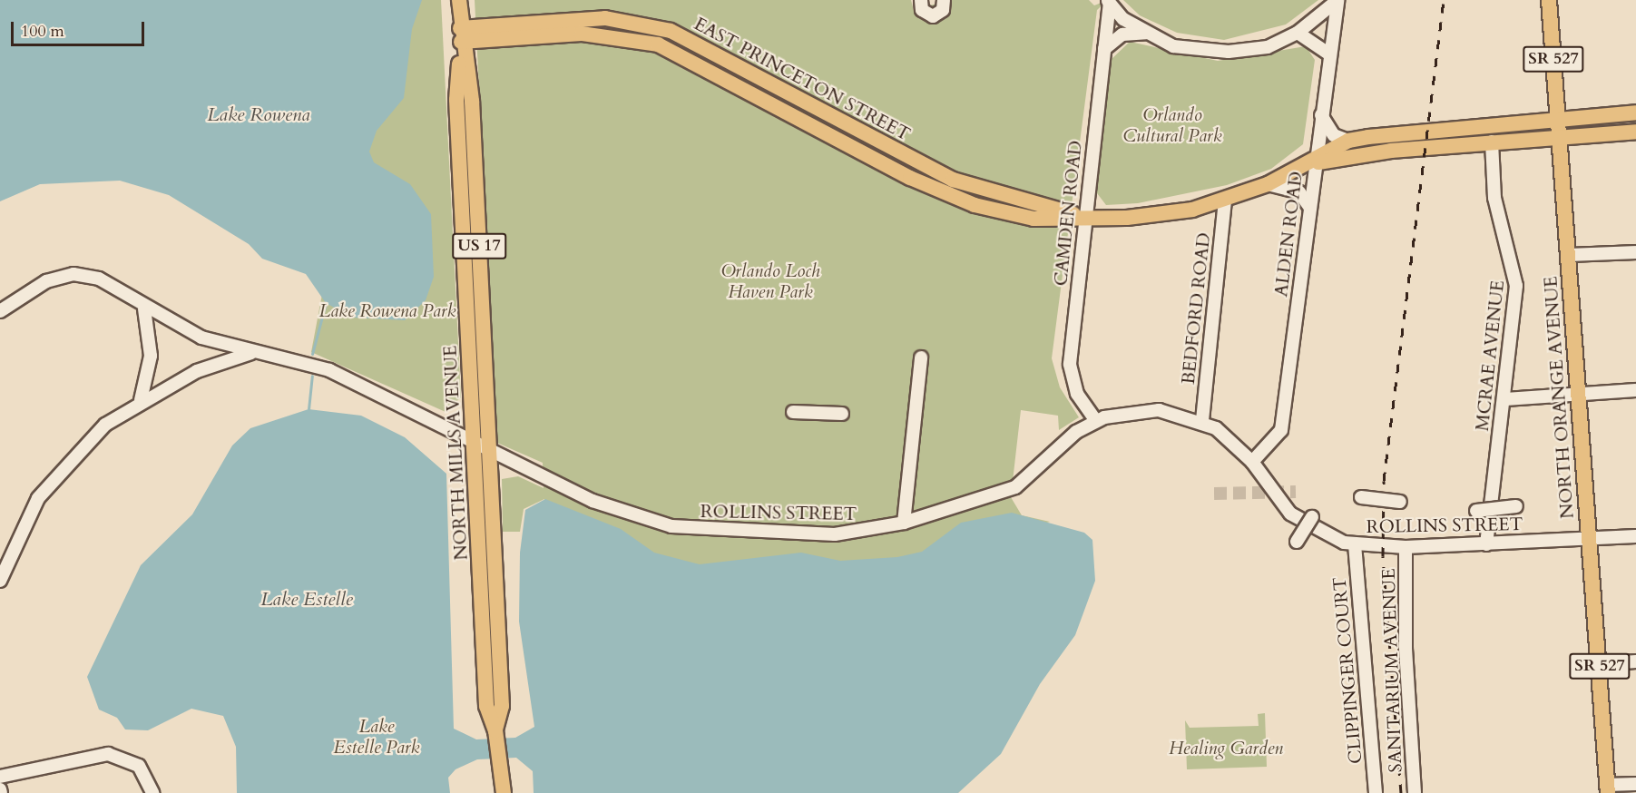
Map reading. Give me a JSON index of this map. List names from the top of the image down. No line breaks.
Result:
{"streets":{"main road":["SR 527","EAST PRINCETON STREET","US 17","NORTH ORANGE AVENUE","NORTH MILLS AVENUE"],"street":["CAMDEN ROAD","ALDEN ROAD","BEDFORD ROAD","MCRAE AVENUE","ROLLINS STREET","CLIPPINGER COURT","SANITARIUM AVENUE"]},"crossings":[["EAST PRINCETON STREET","CAMDEN ROAD"],["EAST PRINCETON STREET","ALDEN ROAD"],["EAST PRINCETON STREET","BEDFORD ROAD"],["EAST PRINCETON STREET","MCRAE AVENUE"],["EAST PRINCETON STREET","NORTH ORANGE AVENUE"],["EAST PRINCETON STREET","NORTH MILLS AVENUE"],["CAMDEN ROAD","ROLLINS STREET"],["ALDEN ROAD","ROLLINS STREET"],["BEDFORD ROAD","ROLLINS STREET"],["MCRAE AVENUE","ROLLINS STREET"],["NORTH ORANGE AVENUE","ROLLINS STREET"],["NORTH MILLS AVENUE","ROLLINS STREET"],["ROLLINS STREET","CLIPPINGER COURT"],["ROLLINS STREET","SANITARIUM AVENUE"]],"water":["Lake Rowena","Lake Estelle"],"parks":["Orlando Cultural Park","Orlando Loch Haven Park","Lake Rowena Park","Lake Estelle Park","Healing Garden"],"scale_bar":"100 m"}
